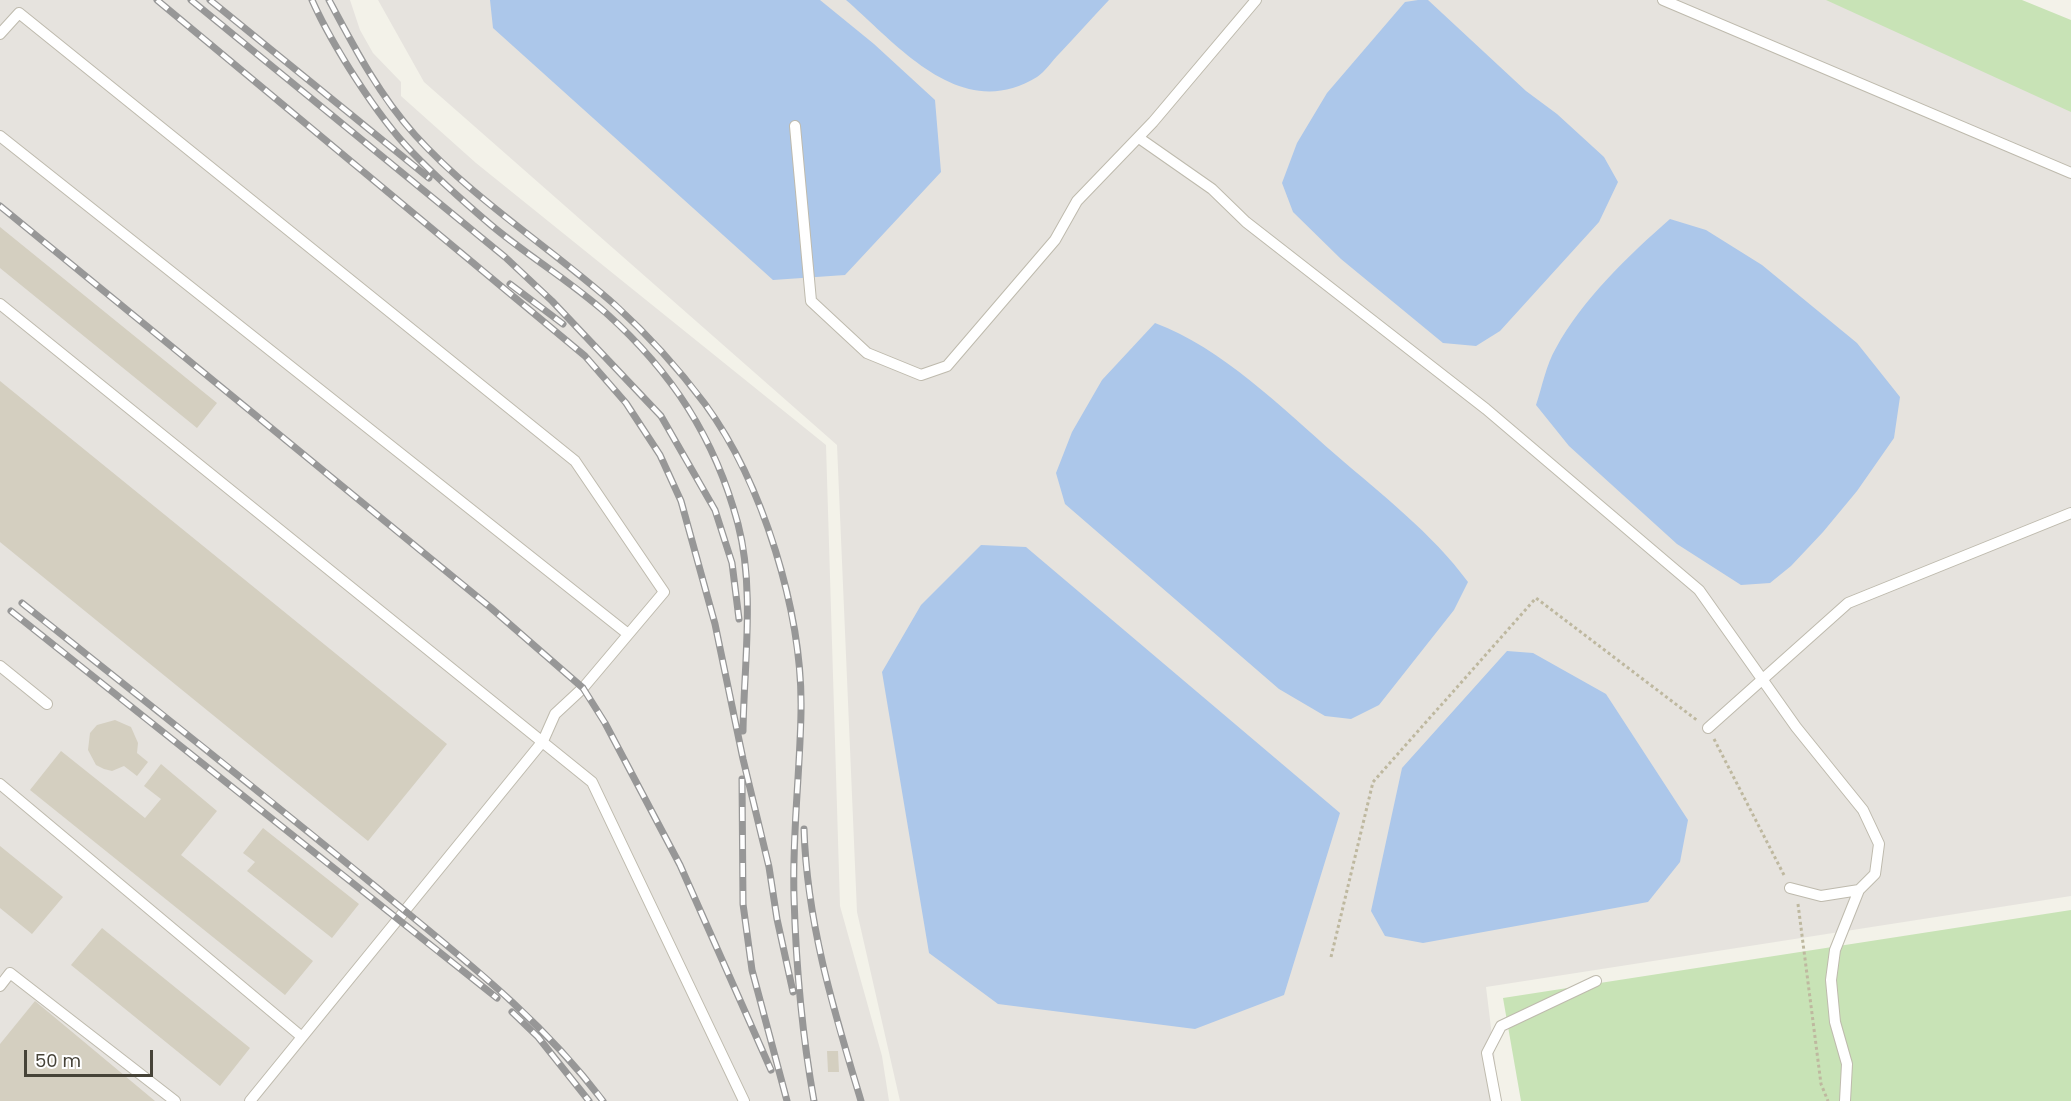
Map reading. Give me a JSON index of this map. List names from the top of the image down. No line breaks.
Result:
{"scale_bar":"50 m"}
